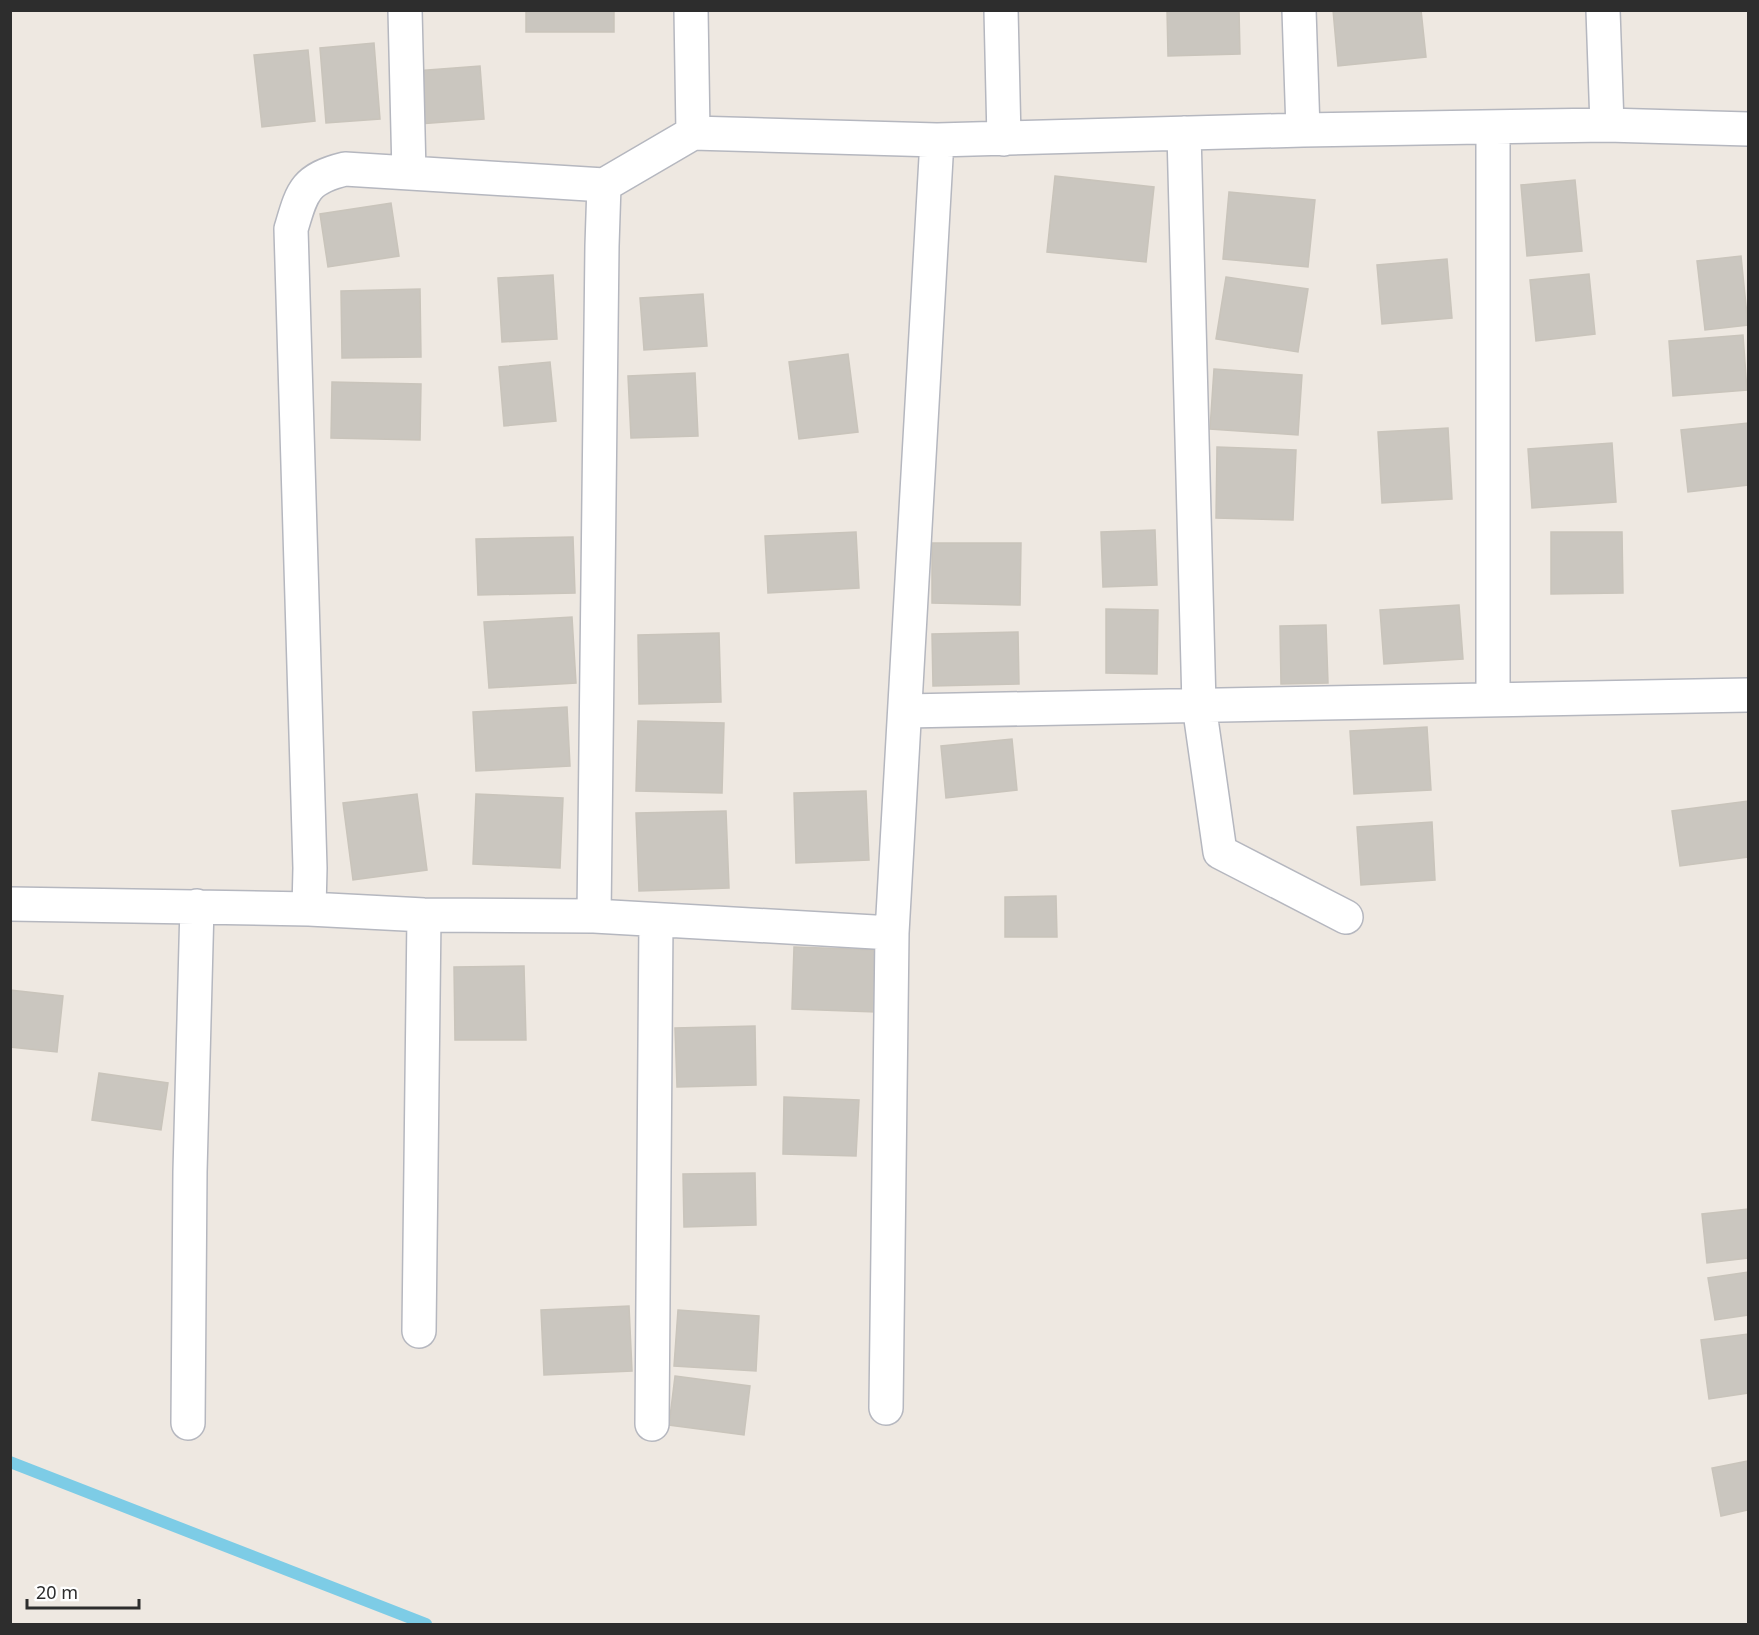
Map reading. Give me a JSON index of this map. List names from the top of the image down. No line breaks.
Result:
{"scale_bar":"20 m"}
